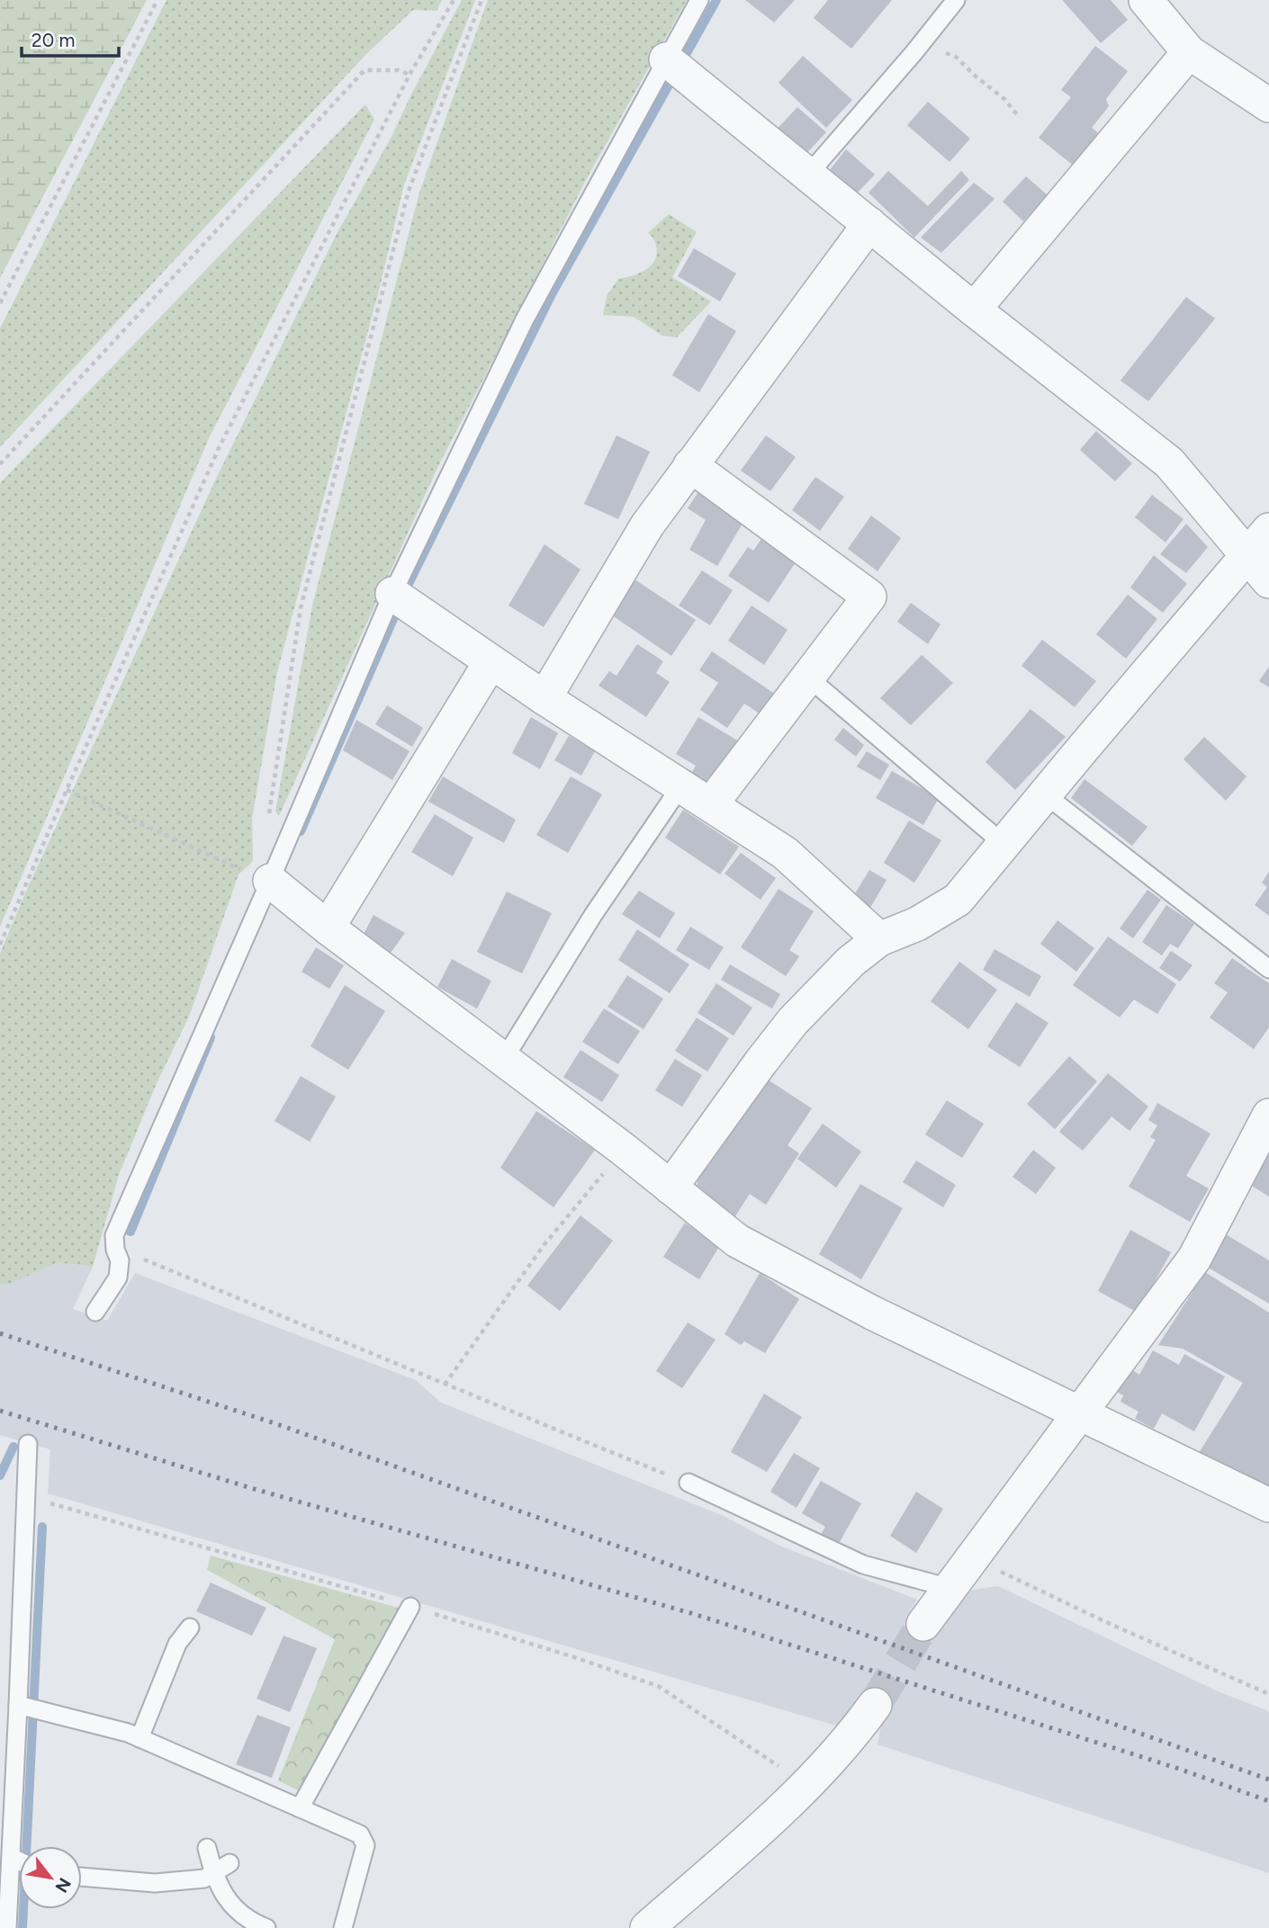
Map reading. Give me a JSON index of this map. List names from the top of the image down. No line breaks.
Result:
{"scale_bar":"20 m","north":"bottom right"}
